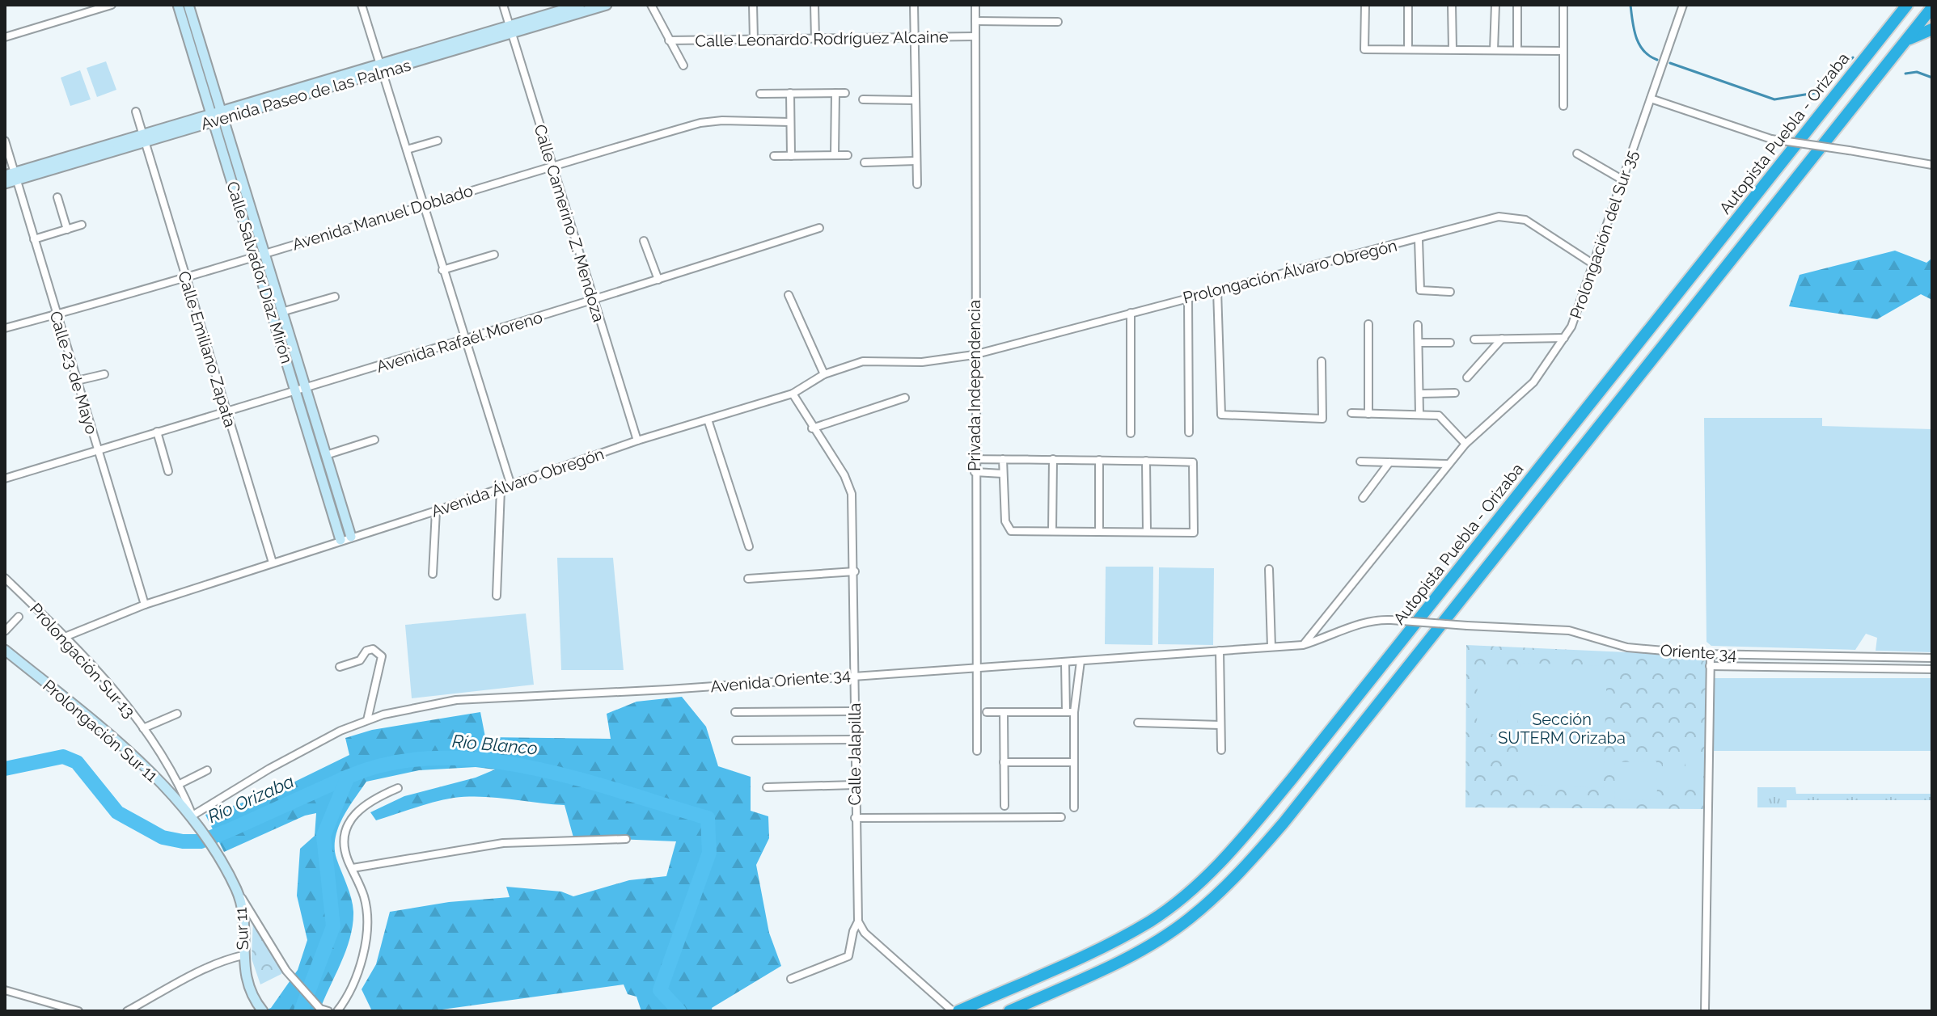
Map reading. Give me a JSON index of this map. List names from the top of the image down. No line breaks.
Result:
{"streets":{"highway":["Autopista Puebla - Orizaba"],"street":["Calle Leonardo Rodríguez Alcaine","Avenida Paseo de las Palmas","Avenida Manuel Doblado","Calle Camerino Z. Mendoza","Prolongación del Sur 35","Prolongación Álvaro Obregón","Calle Salvador Díaz Mirón","Avenida Rafaél Moreno","Calle Emiliano Zapata","Calle 23 de Mayo","Privada Independencia","Avenida Álvaro Obregón","Oriente 34","Prolongación Sur 13","Avenida Oriente 34","Prolongación Sur 11","Calle Jalapilla","Sur 11"]},"crossings":[["Calle Leonardo Rodríguez Alcaine","Privada Independencia"],["Avenida Paseo de las Palmas","Calle Camerino Z. Mendoza"],["Avenida Paseo de las Palmas","Calle Salvador Díaz Mirón"],["Avenida Paseo de las Palmas","Calle Emiliano Zapata"],["Avenida Paseo de las Palmas","Calle 23 de Mayo"],["Avenida Manuel Doblado","Calle Camerino Z. Mendoza"],["Avenida Manuel Doblado","Calle Salvador Díaz Mirón"],["Avenida Manuel Doblado","Calle Emiliano Zapata"],["Avenida Manuel Doblado","Calle 23 de Mayo"],["Calle Camerino Z. Mendoza","Avenida Rafaél Moreno"],["Calle Camerino Z. Mendoza","Avenida Álvaro Obregón"],["Prolongación del Sur 35","Prolongación Álvaro Obregón"],["Prolongación del Sur 35","Avenida Oriente 34"],["Prolongación Álvaro Obregón","Privada Independencia"],["Prolongación Álvaro Obregón","Avenida Álvaro Obregón"],["Calle Salvador Díaz Mirón","Avenida Rafaél Moreno"],["Calle Salvador Díaz Mirón","Avenida Álvaro Obregón"],["Avenida Rafaél Moreno","Calle Emiliano Zapata"],["Avenida Rafaél Moreno","Calle 23 de Mayo"],["Calle Emiliano Zapata","Avenida Álvaro Obregón"],["Calle 23 de Mayo","Avenida Álvaro Obregón"],["Privada Independencia","Avenida Álvaro Obregón"],["Privada Independencia","Avenida Oriente 34"],["Avenida Álvaro Obregón","Prolongación Sur 13"],["Avenida Álvaro Obregón","Calle Jalapilla"],["Oriente 34","Avenida Oriente 34"],["Prolongación Sur 13","Avenida Oriente 34"],["Prolongación Sur 13","Prolongación Sur 11"],["Prolongación Sur 13","Sur 11"],["Avenida Oriente 34","Prolongación Sur 11"],["Avenida Oriente 34","Calle Jalapilla"],["Avenida Oriente 34","Sur 11"],["Prolongación Sur 11","Sur 11"]],"water":["Río Blanco","Río Orizaba"],"parks":["Sección SUTERM Orizaba"]}
